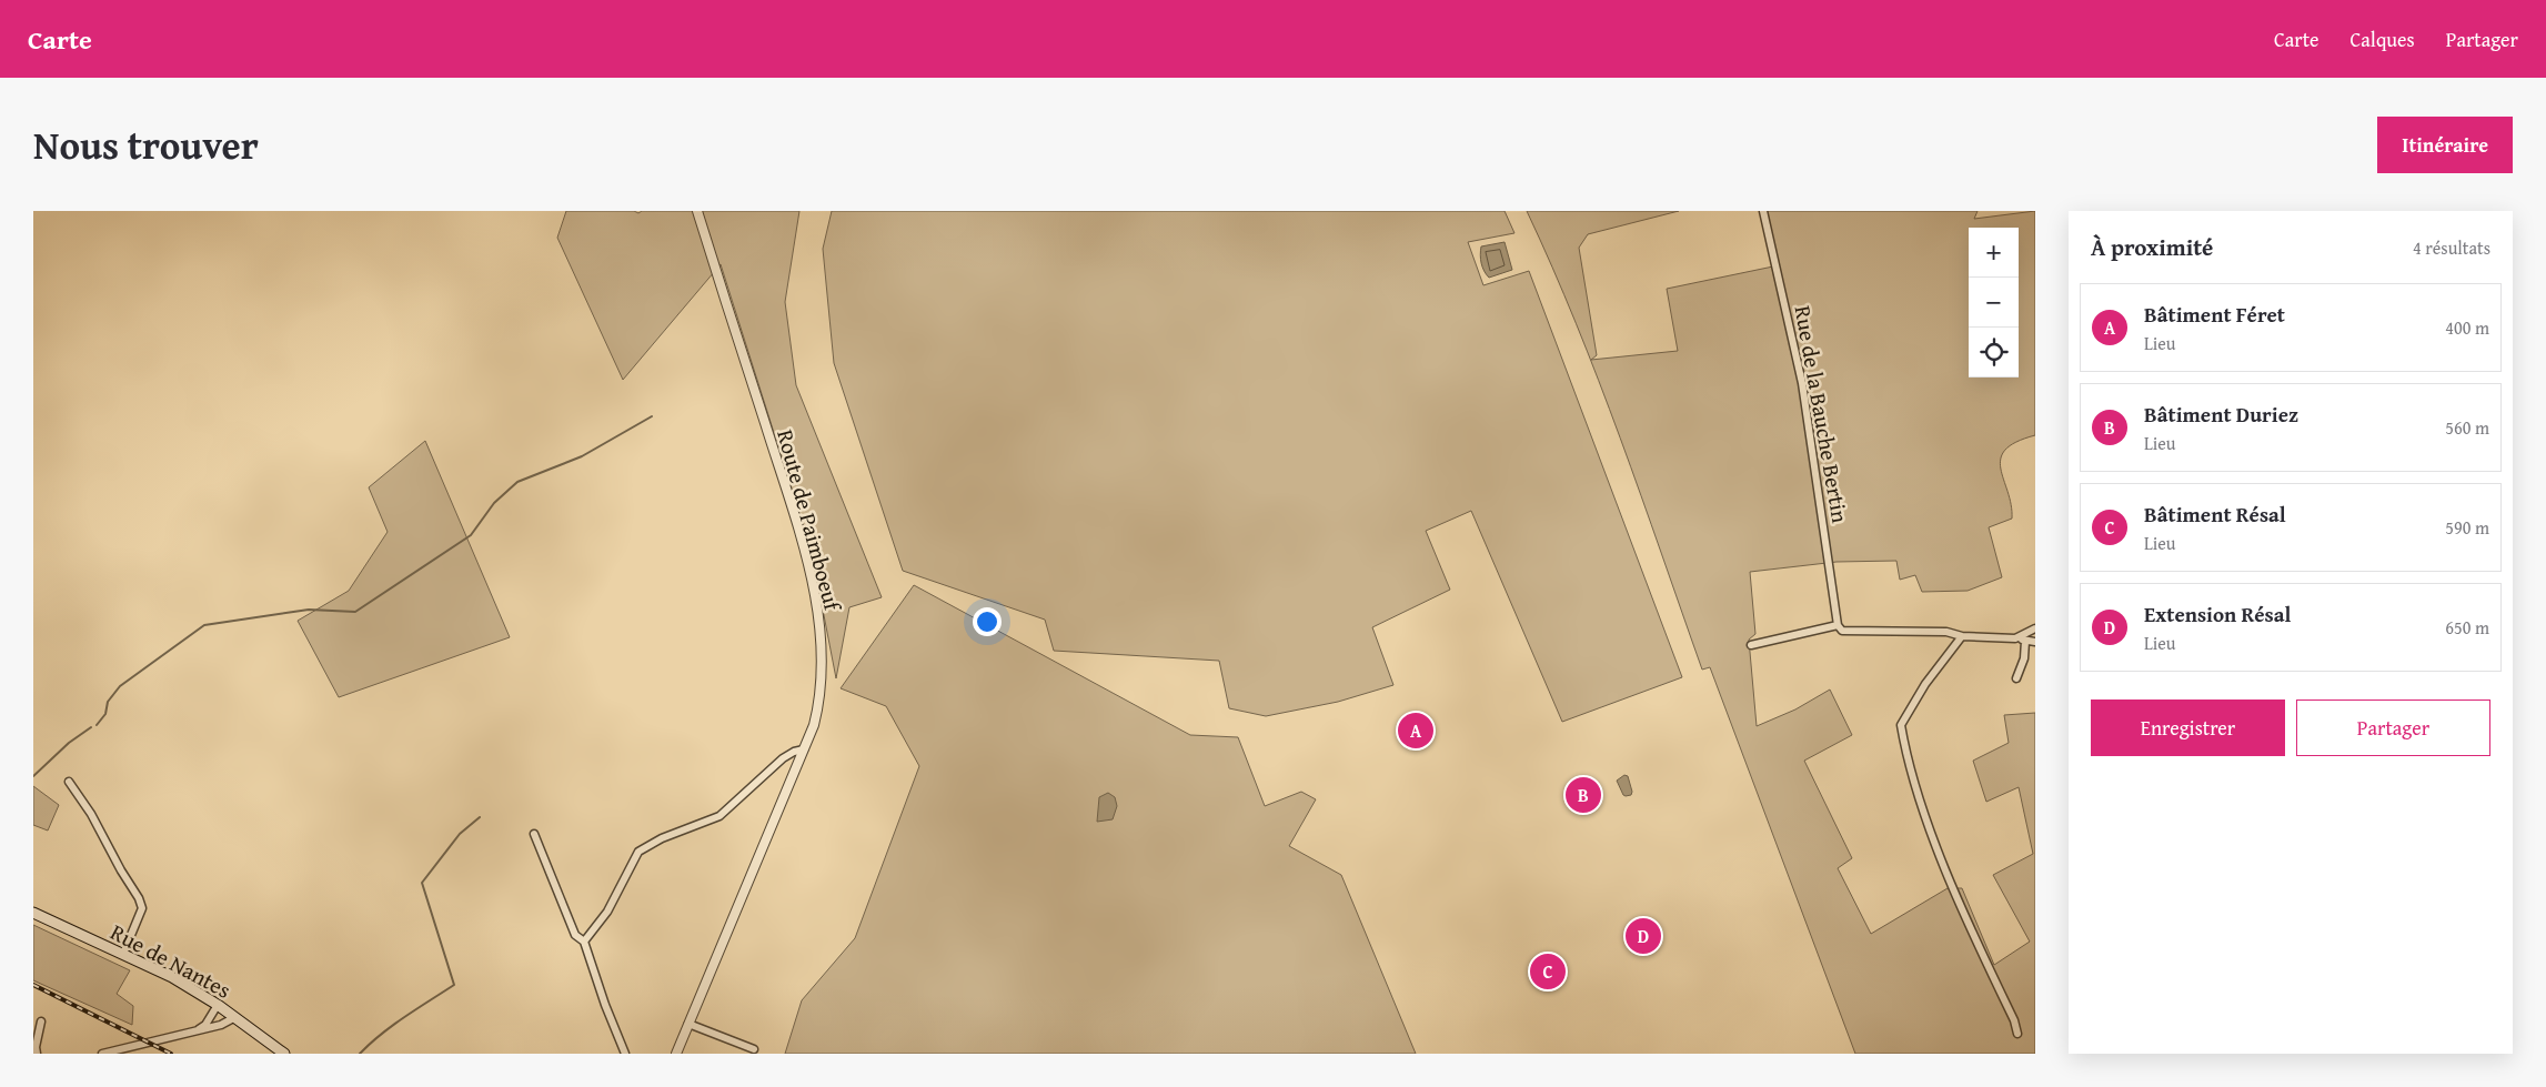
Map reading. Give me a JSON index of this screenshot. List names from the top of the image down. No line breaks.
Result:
{"streets":{"main road":["Rue de Nantes"],"street":["Rue de la Bauche Bertin","Route de Paimboeuf"]},"page":{"header":"Carte","nav":["Carte","Calques","Partager"],"title":"Nous trouver","buttons":["Itinéraire",["Enregistrer","Partager"]],"heading":["À proximité","4 résultats"],"map_buttons":["+","−"],"list":[{"mark":"A","name":"Bâtiment Féret","note":"Lieu","value":"400 m"},{"mark":"B","name":"Bâtiment Duriez","note":"Lieu","value":"560 m"},{"mark":"C","name":"Bâtiment Résal","note":"Lieu","value":"590 m"},{"mark":"D","name":"Extension Résal","note":"Lieu","value":"650 m"}],"pins":["A","B","D","C"]}}
